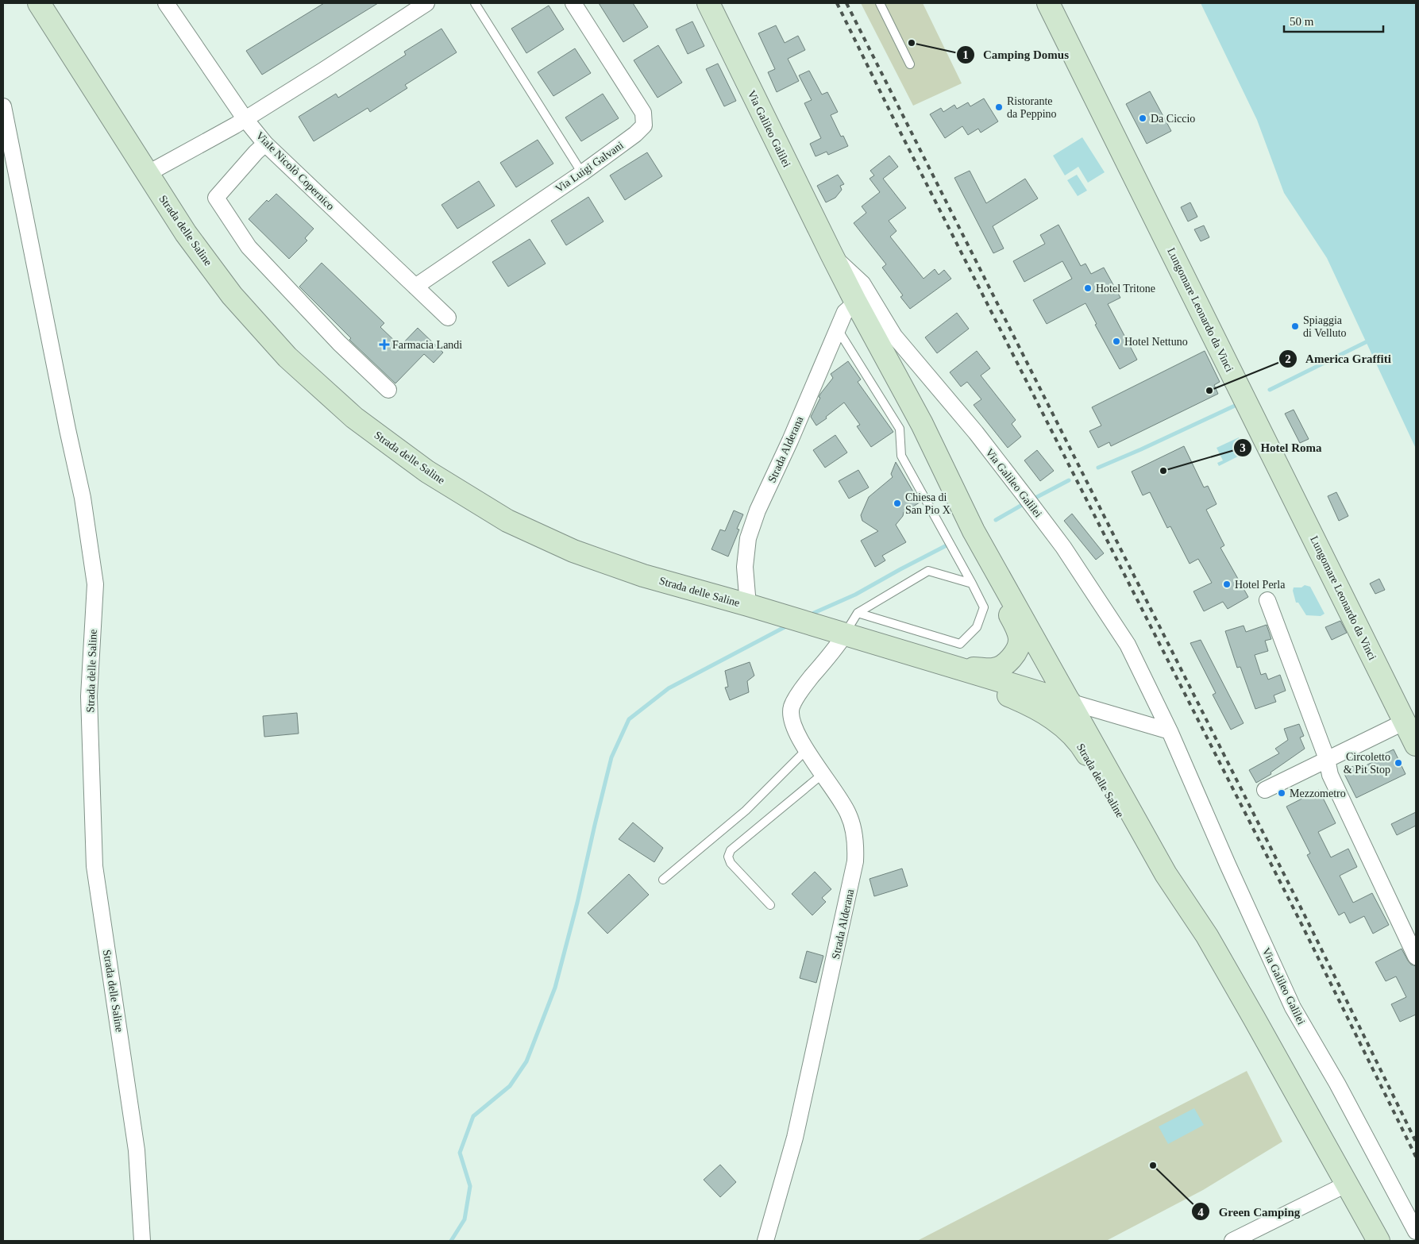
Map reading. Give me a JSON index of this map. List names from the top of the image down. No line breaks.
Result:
{"streets":{"street":["Via Galileo Galilei","Via Luigi Galvani","Viale Nicolò Copernico","Strada delle Saline","Lungomare Leonardo da Vinci","Strada Alderana"]},"crossings":[["Via Galileo Galilei","Strada delle Saline"],["Via Galileo Galilei","Strada Alderana"],["Via Luigi Galvani","Viale Nicolò Copernico"],["Strada delle Saline","Strada Alderana"]],"places":{"other":["Camping Domus","Ristorante da Peppino","Da Ciccio","Hotel Tritone","Spiaggia di Velluto","Hotel Nettuno","America Graffiti","Hotel Roma","Chiesa di San Pio X","Hotel Perla","Circoletto & Pit Stop","Mezzometro","Green Camping"],"health":["Farmacia Landi"]},"scale_bar":"50 m"}
